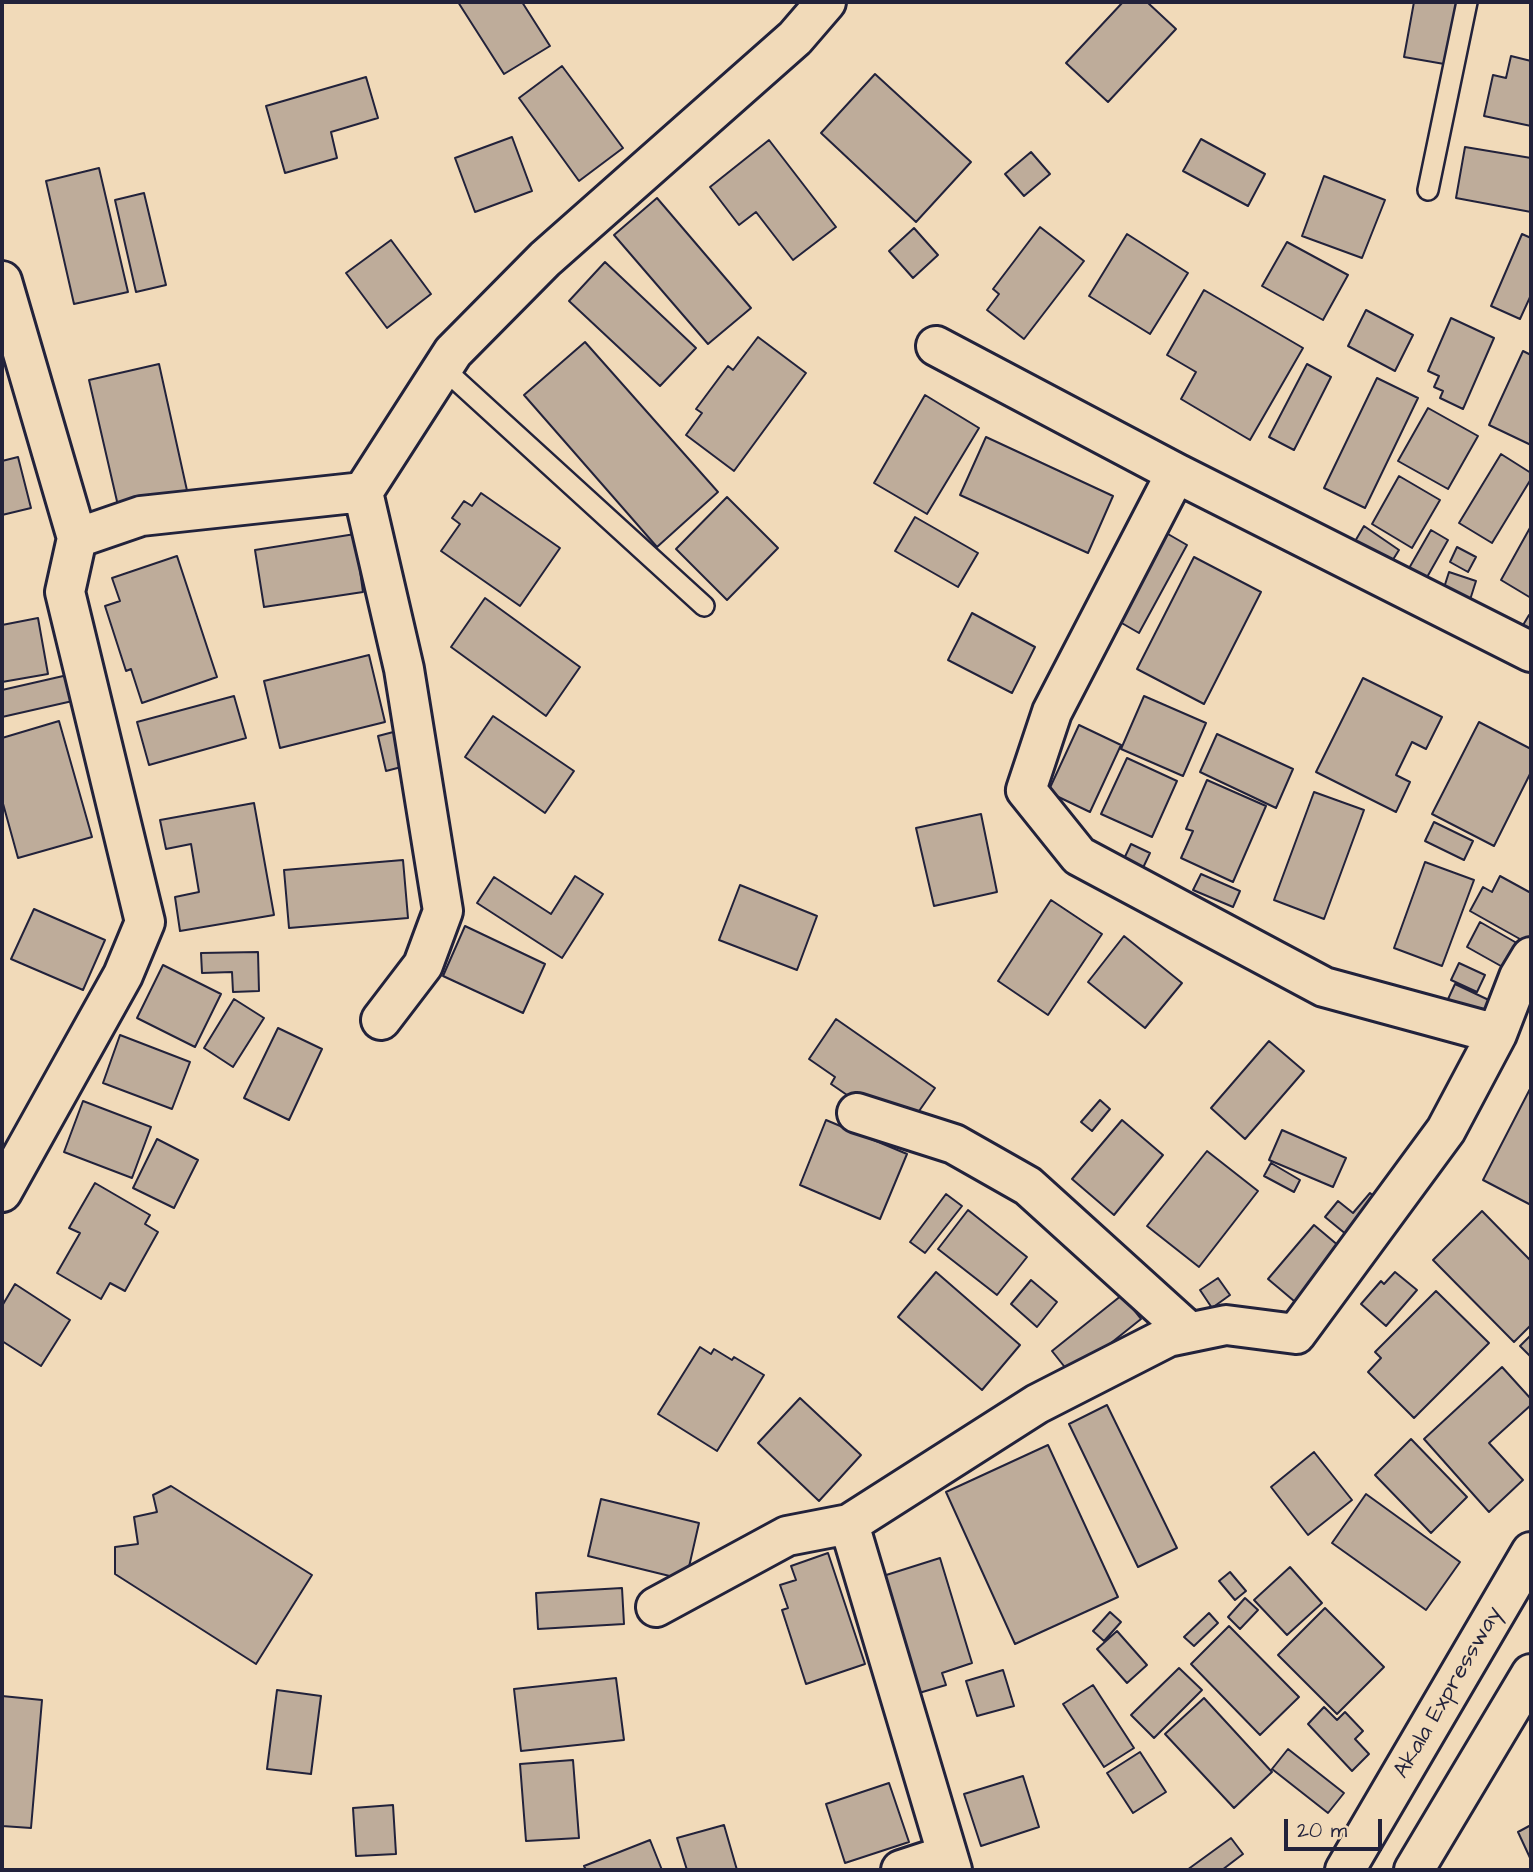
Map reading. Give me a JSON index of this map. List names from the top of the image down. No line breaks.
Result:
{"streets":{"street":["Akala Expressway"]},"scale_bar":"20 m"}
